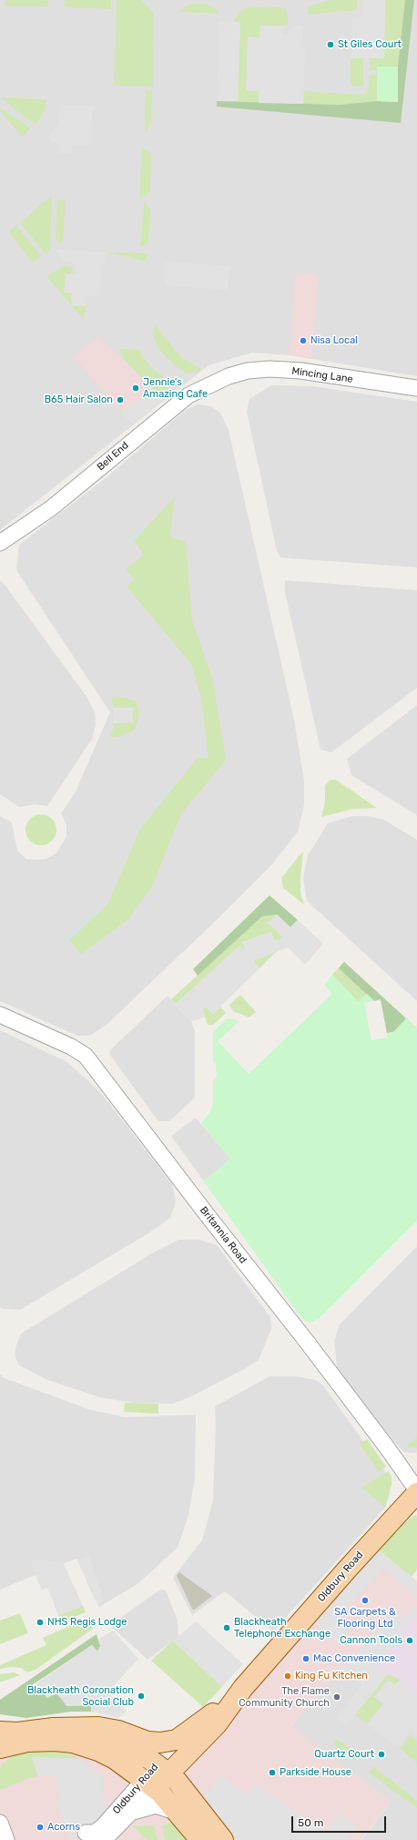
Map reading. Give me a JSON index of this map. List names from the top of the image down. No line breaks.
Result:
{"streets":{"main road":["Oldbury Road"],"street":["Mincing Lane","Bell End","Britannia Road"]},"crossings":[["Mincing Lane","Bell End"]],"places":["St Giles Court","Nisa Local","Jennie's Amazing Cafe","B65 Hair Salon","SA Carpets & Flooring Ltd","NHS Regis Lodge","Blackheath Telephone Exchange","Cannon Tools","Mac Convenience","King Fu Kitchen","Blackheath Coronation Social Club","The Flame Community Church","Quartz Court","Parkside House","Acorns"],"scale_bar":"50 m"}
